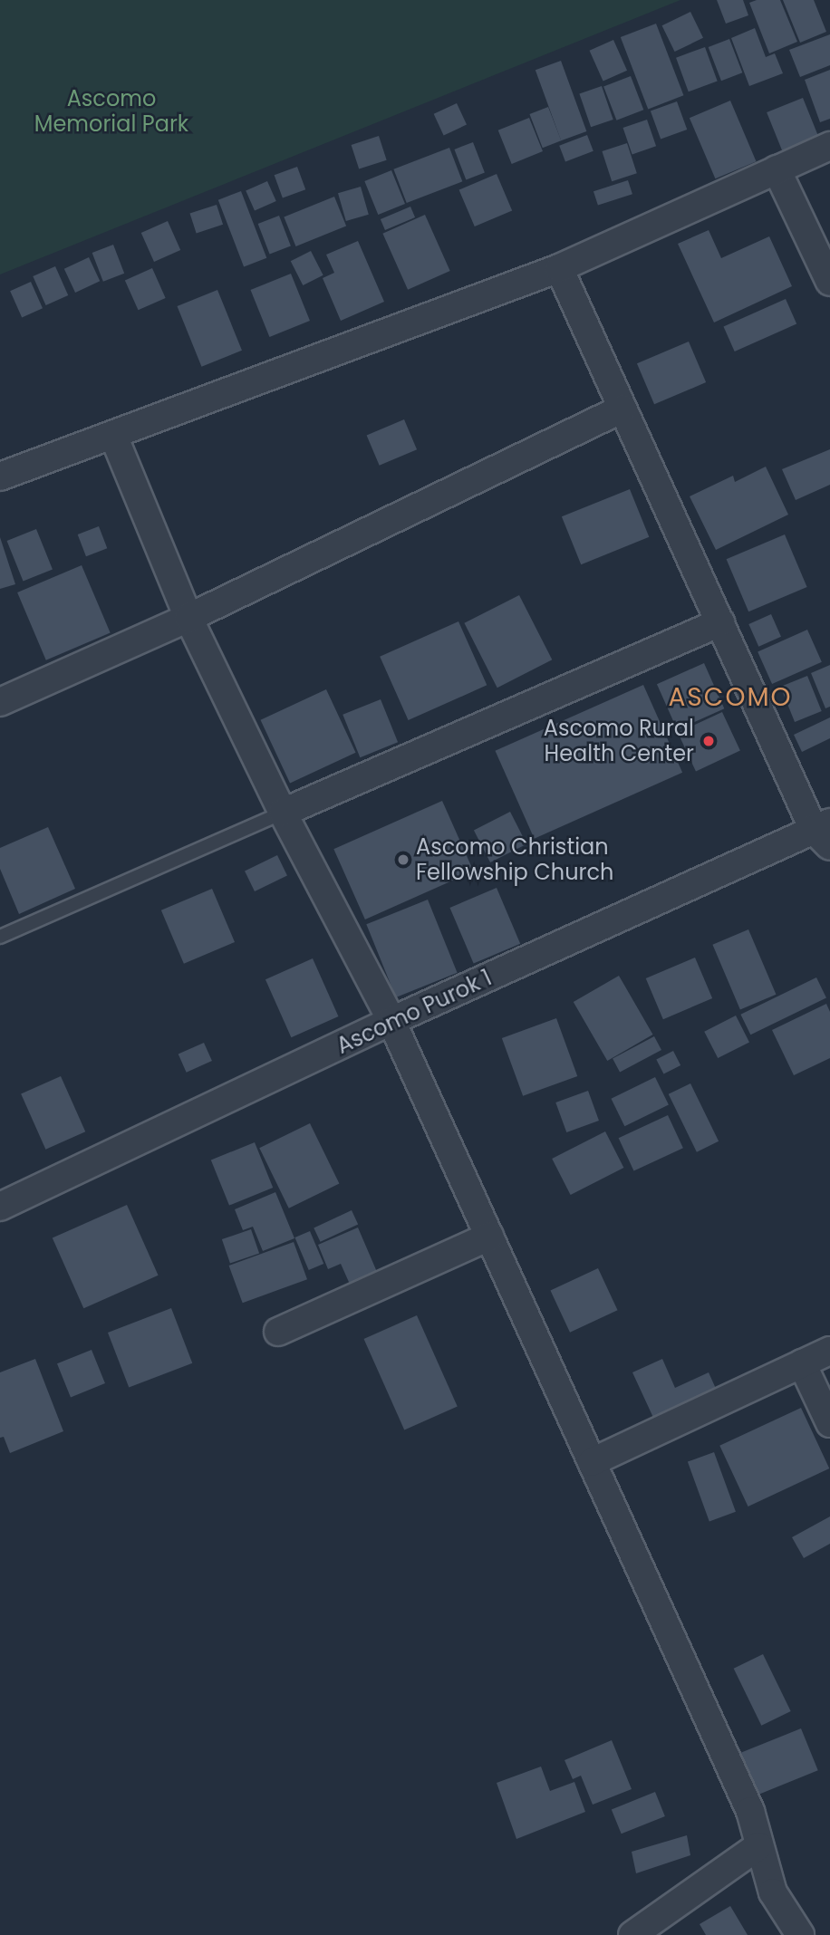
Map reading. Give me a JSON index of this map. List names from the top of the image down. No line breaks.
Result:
{"streets":{"street":["Ascomo Purok 1"]},"districts":["ASCOMO"],"parks":["Ascomo Memorial Park"],"places":["Ascomo Rural Health Center","Ascomo Christian Fellowship Church"]}
